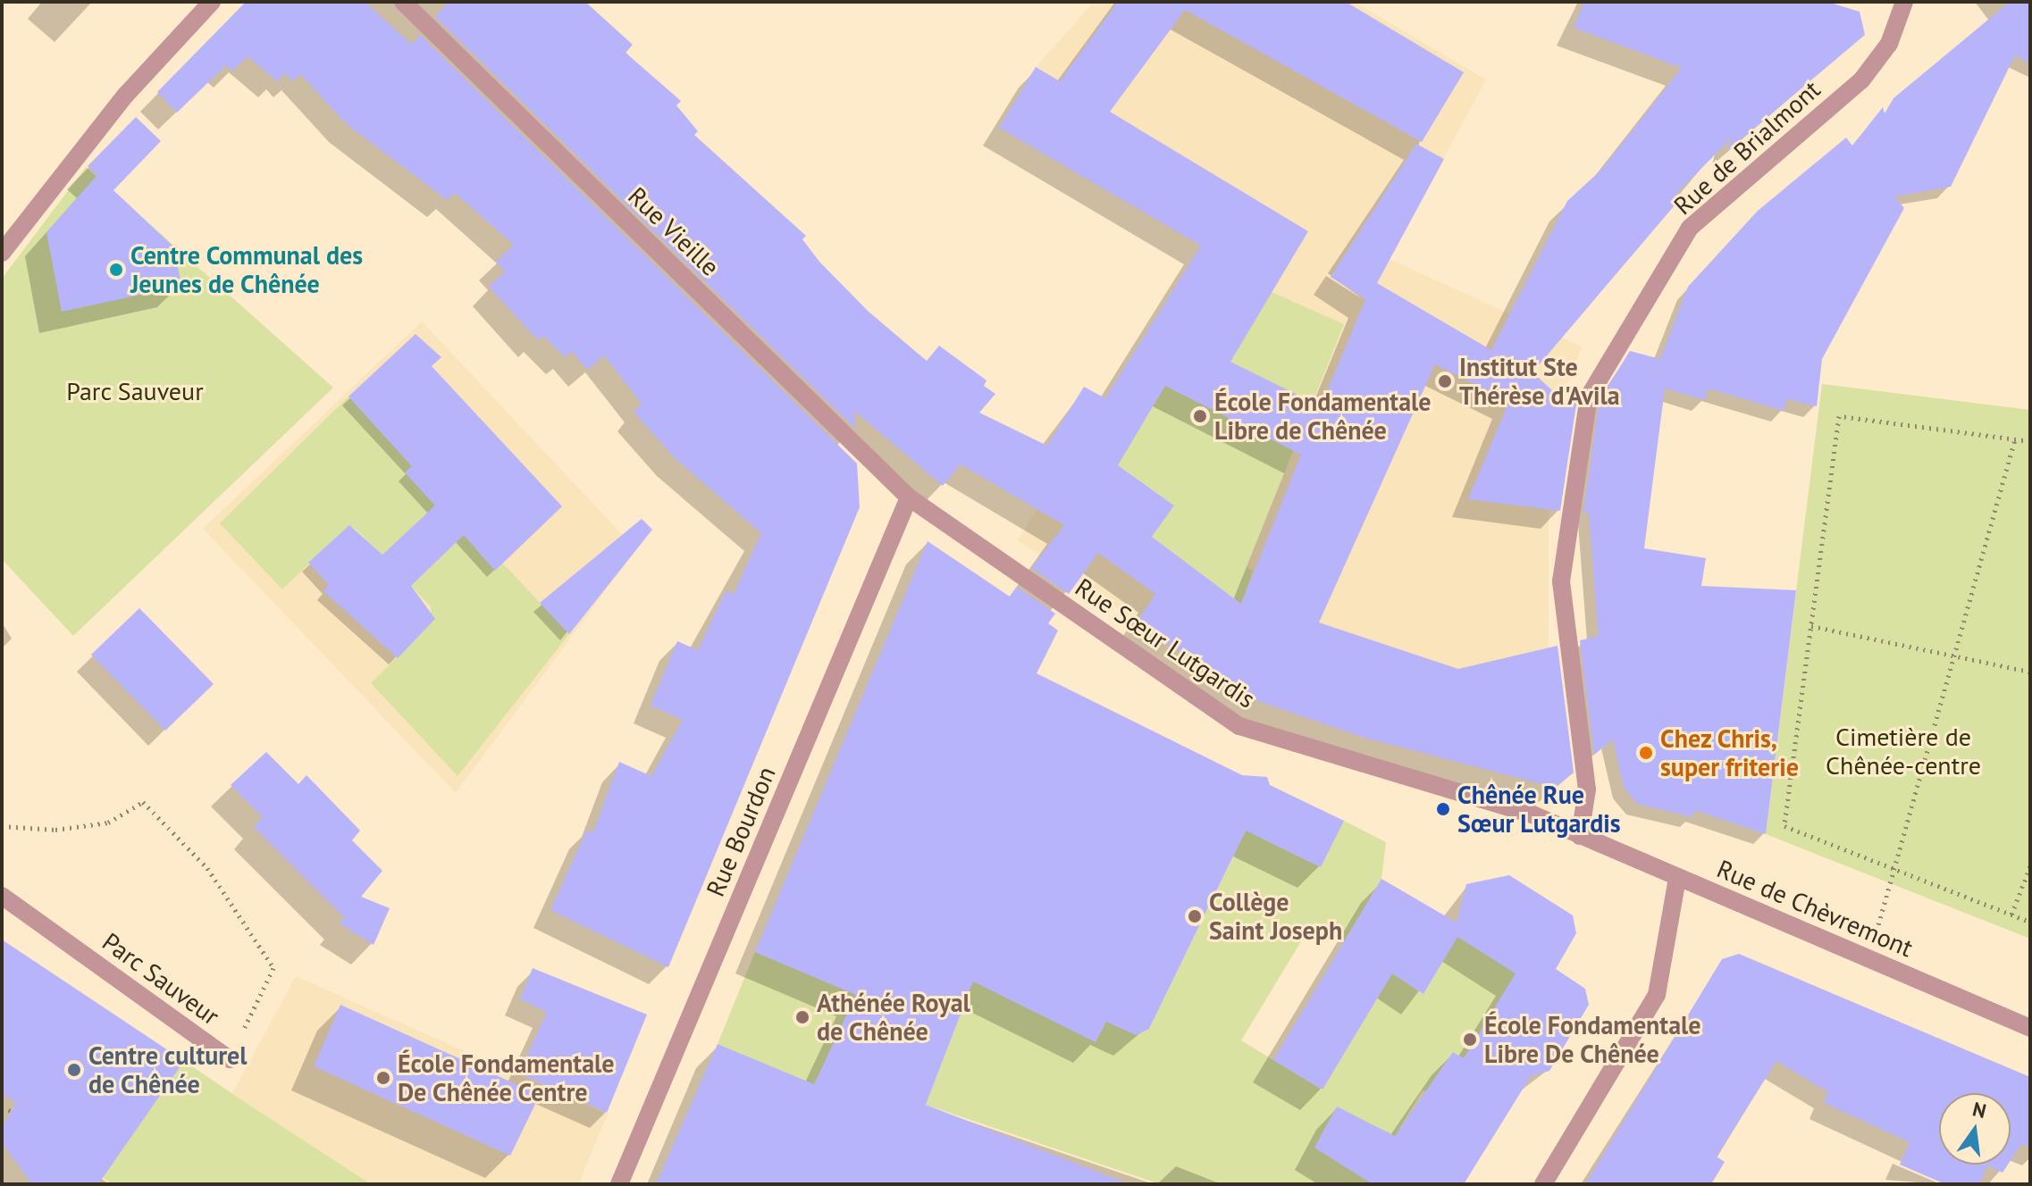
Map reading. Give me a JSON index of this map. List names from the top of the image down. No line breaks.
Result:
{"streets":{"street":["Rue de Brialmont","Rue Vieille","Rue Sœur Lutgardis","Rue Bourdon","Rue de Chèvremont","Parc Sauveur"]},"crossings":[["Rue de Brialmont","Rue Sœur Lutgardis"],["Rue de Brialmont","Rue de Chèvremont"],["Rue Vieille","Rue Sœur Lutgardis"],["Rue Vieille","Rue Bourdon"],["Rue Sœur Lutgardis","Rue Bourdon"],["Rue Sœur Lutgardis","Rue de Chèvremont"]],"parks":["Parc Sauveur","Cimetière de Chênée-centre"],"places":["Centre Communal des Jeunes de Chênée","Institut Ste Thérèse d'Avila","École Fondamentale Libre de Chênée","Chez Chris, super friterie","Chênée Rue Sœur Lutgardis","Collège Saint Joseph","Athénée Royal de Chênée","École Fondamentale Libre De Chênée","Centre culturel de Chênée","École Fondamentale De Chênée Centre"],"north":"top"}
